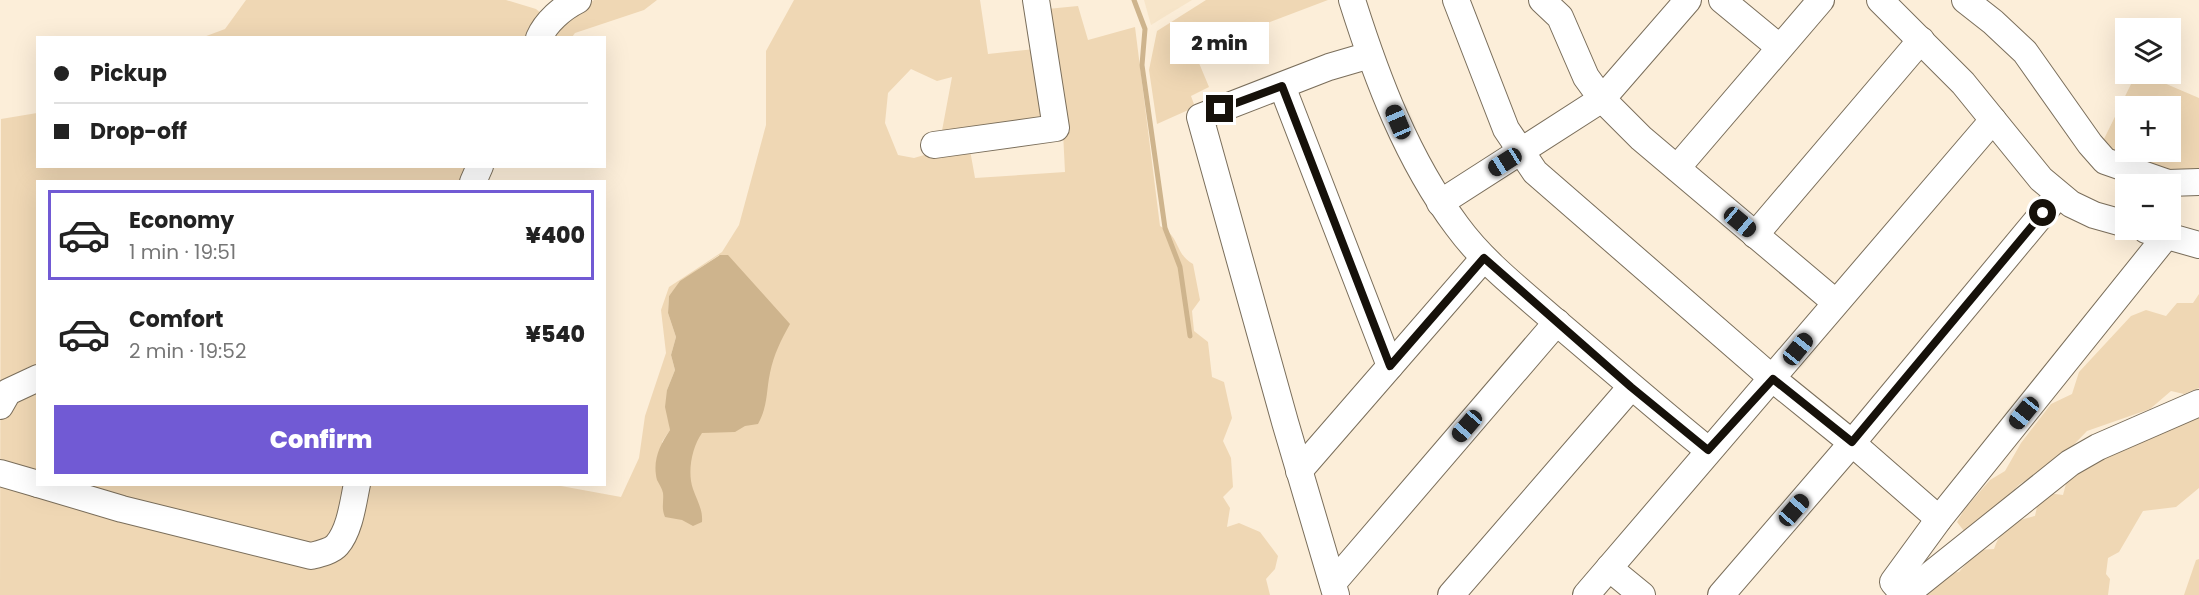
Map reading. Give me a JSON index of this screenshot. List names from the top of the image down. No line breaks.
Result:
{"page":{"map_buttons":["+","−"],"bubble":"2 min","banner":["Pickup","Drop-off"],"list":[{"name":"Economy","note":"1 min · 19:51","value":"¥400"},{"name":"Comfort","note":"2 min · 19:52","value":"¥540"}],"buttons":"Confirm"}}
